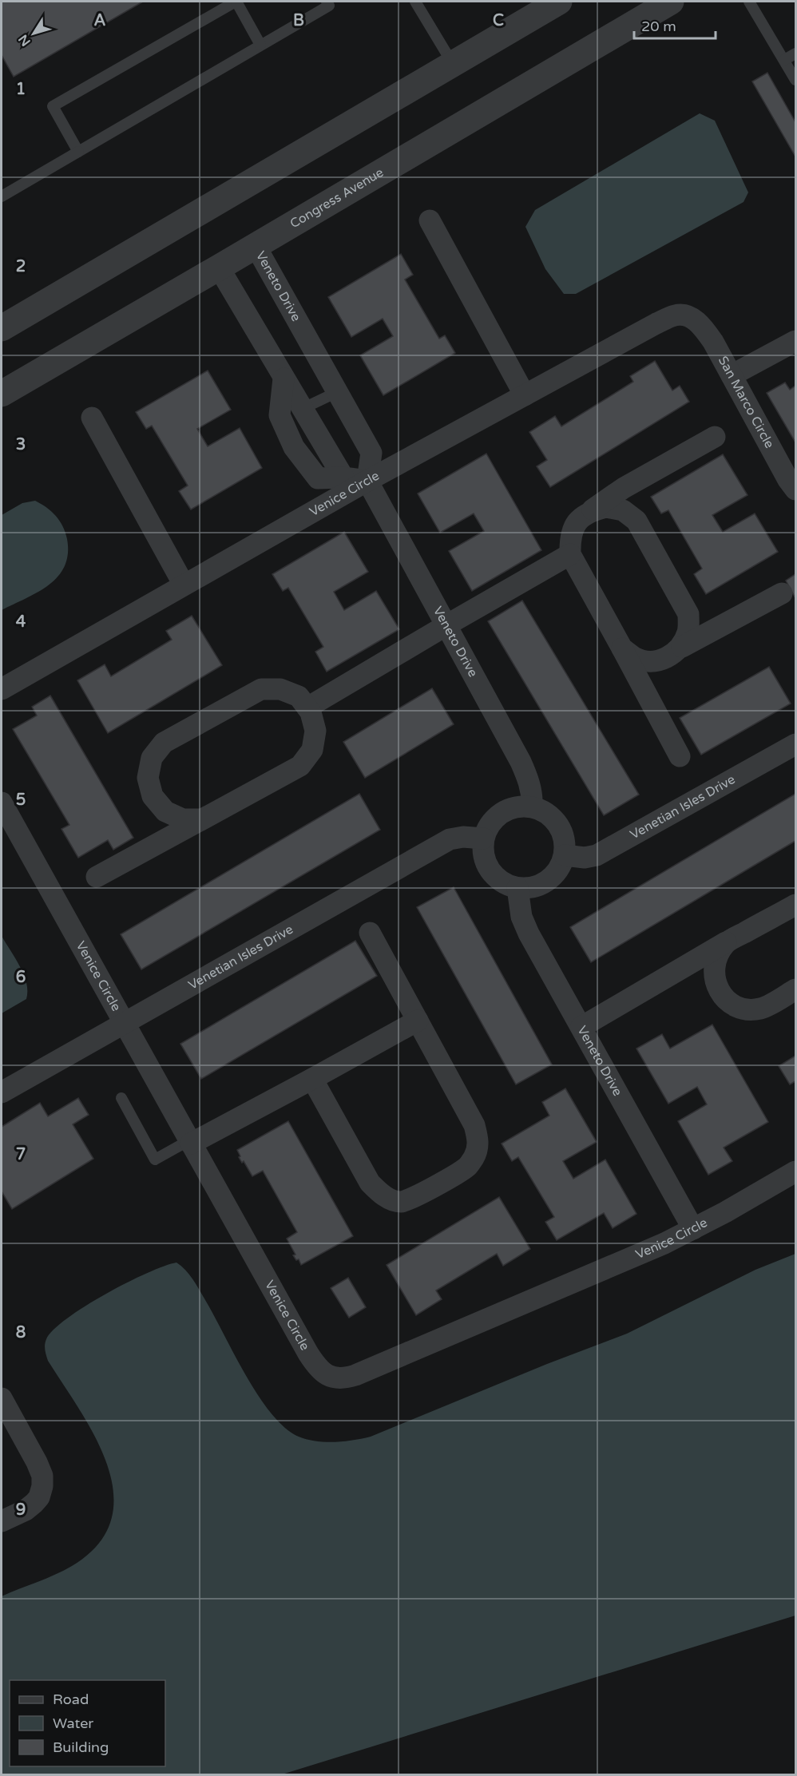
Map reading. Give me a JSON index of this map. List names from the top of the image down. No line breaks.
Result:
{"streets":{"street":["Congress Avenue","Veneto Drive","San Marco Circle","Venice Circle","Venetian Isles Drive"]},"crossings":[["Congress Avenue","Veneto Drive"],["Veneto Drive","Venice Circle"],["Veneto Drive","Venetian Isles Drive"],["San Marco Circle","Venice Circle"],["Venice Circle","Venetian Isles Drive"]],"legend":["Road","Water","Building"],"scale_bar":"20 m","north":"bottom left","grid":{"columns":["A","B","C"],"rows":["1","2","3","4","5","6","7","8","9"]}}
